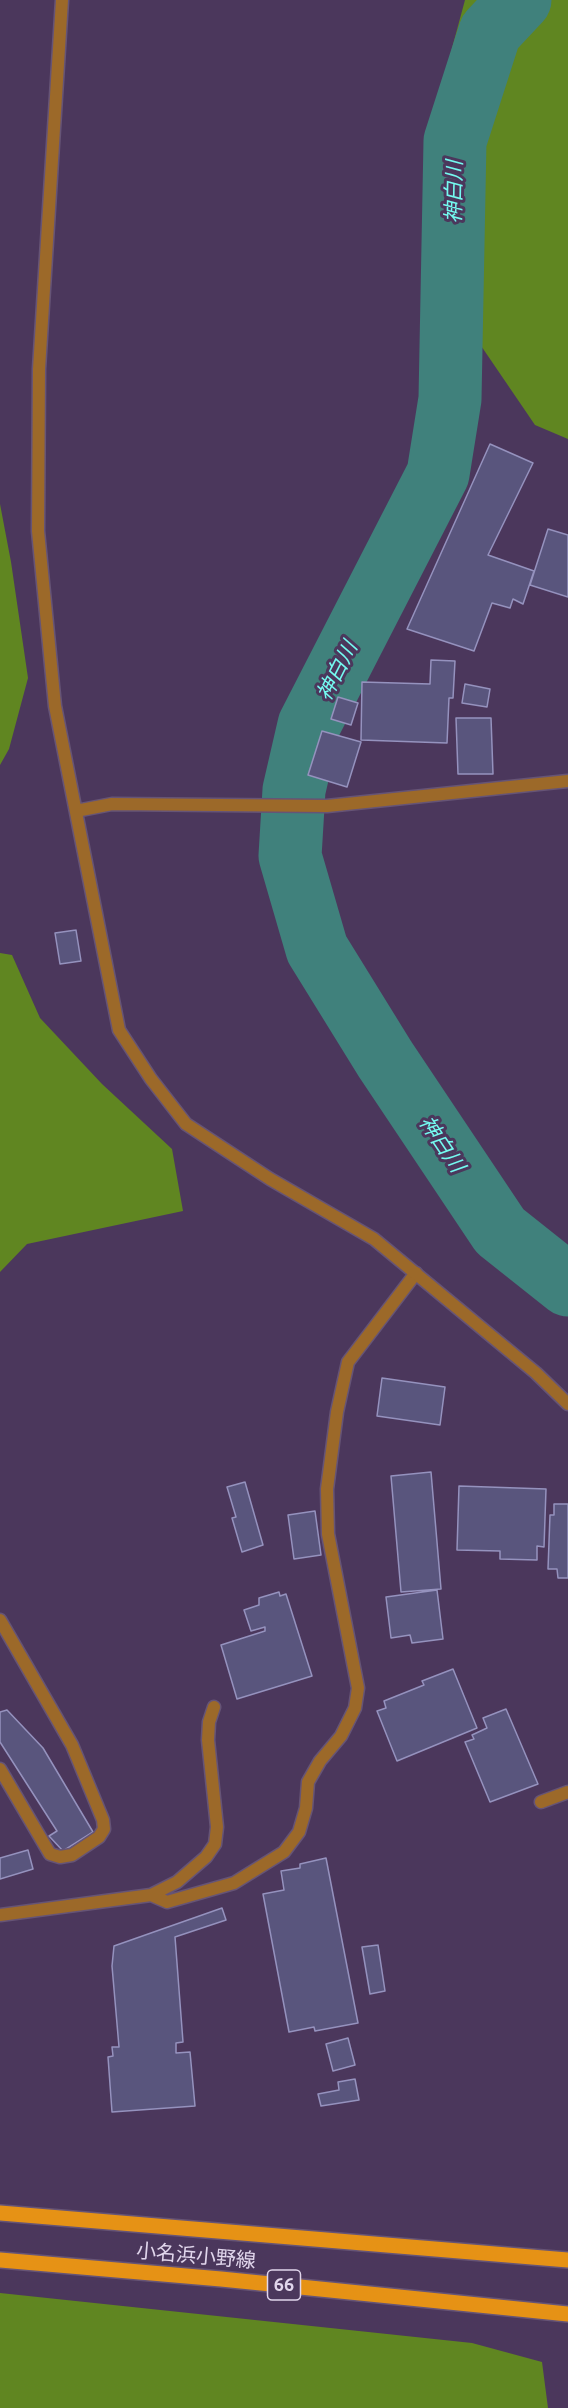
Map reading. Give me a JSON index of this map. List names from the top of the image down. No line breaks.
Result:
{"streets":{"main road":["小名浜小野線","66"]},"water":["神白川"]}
